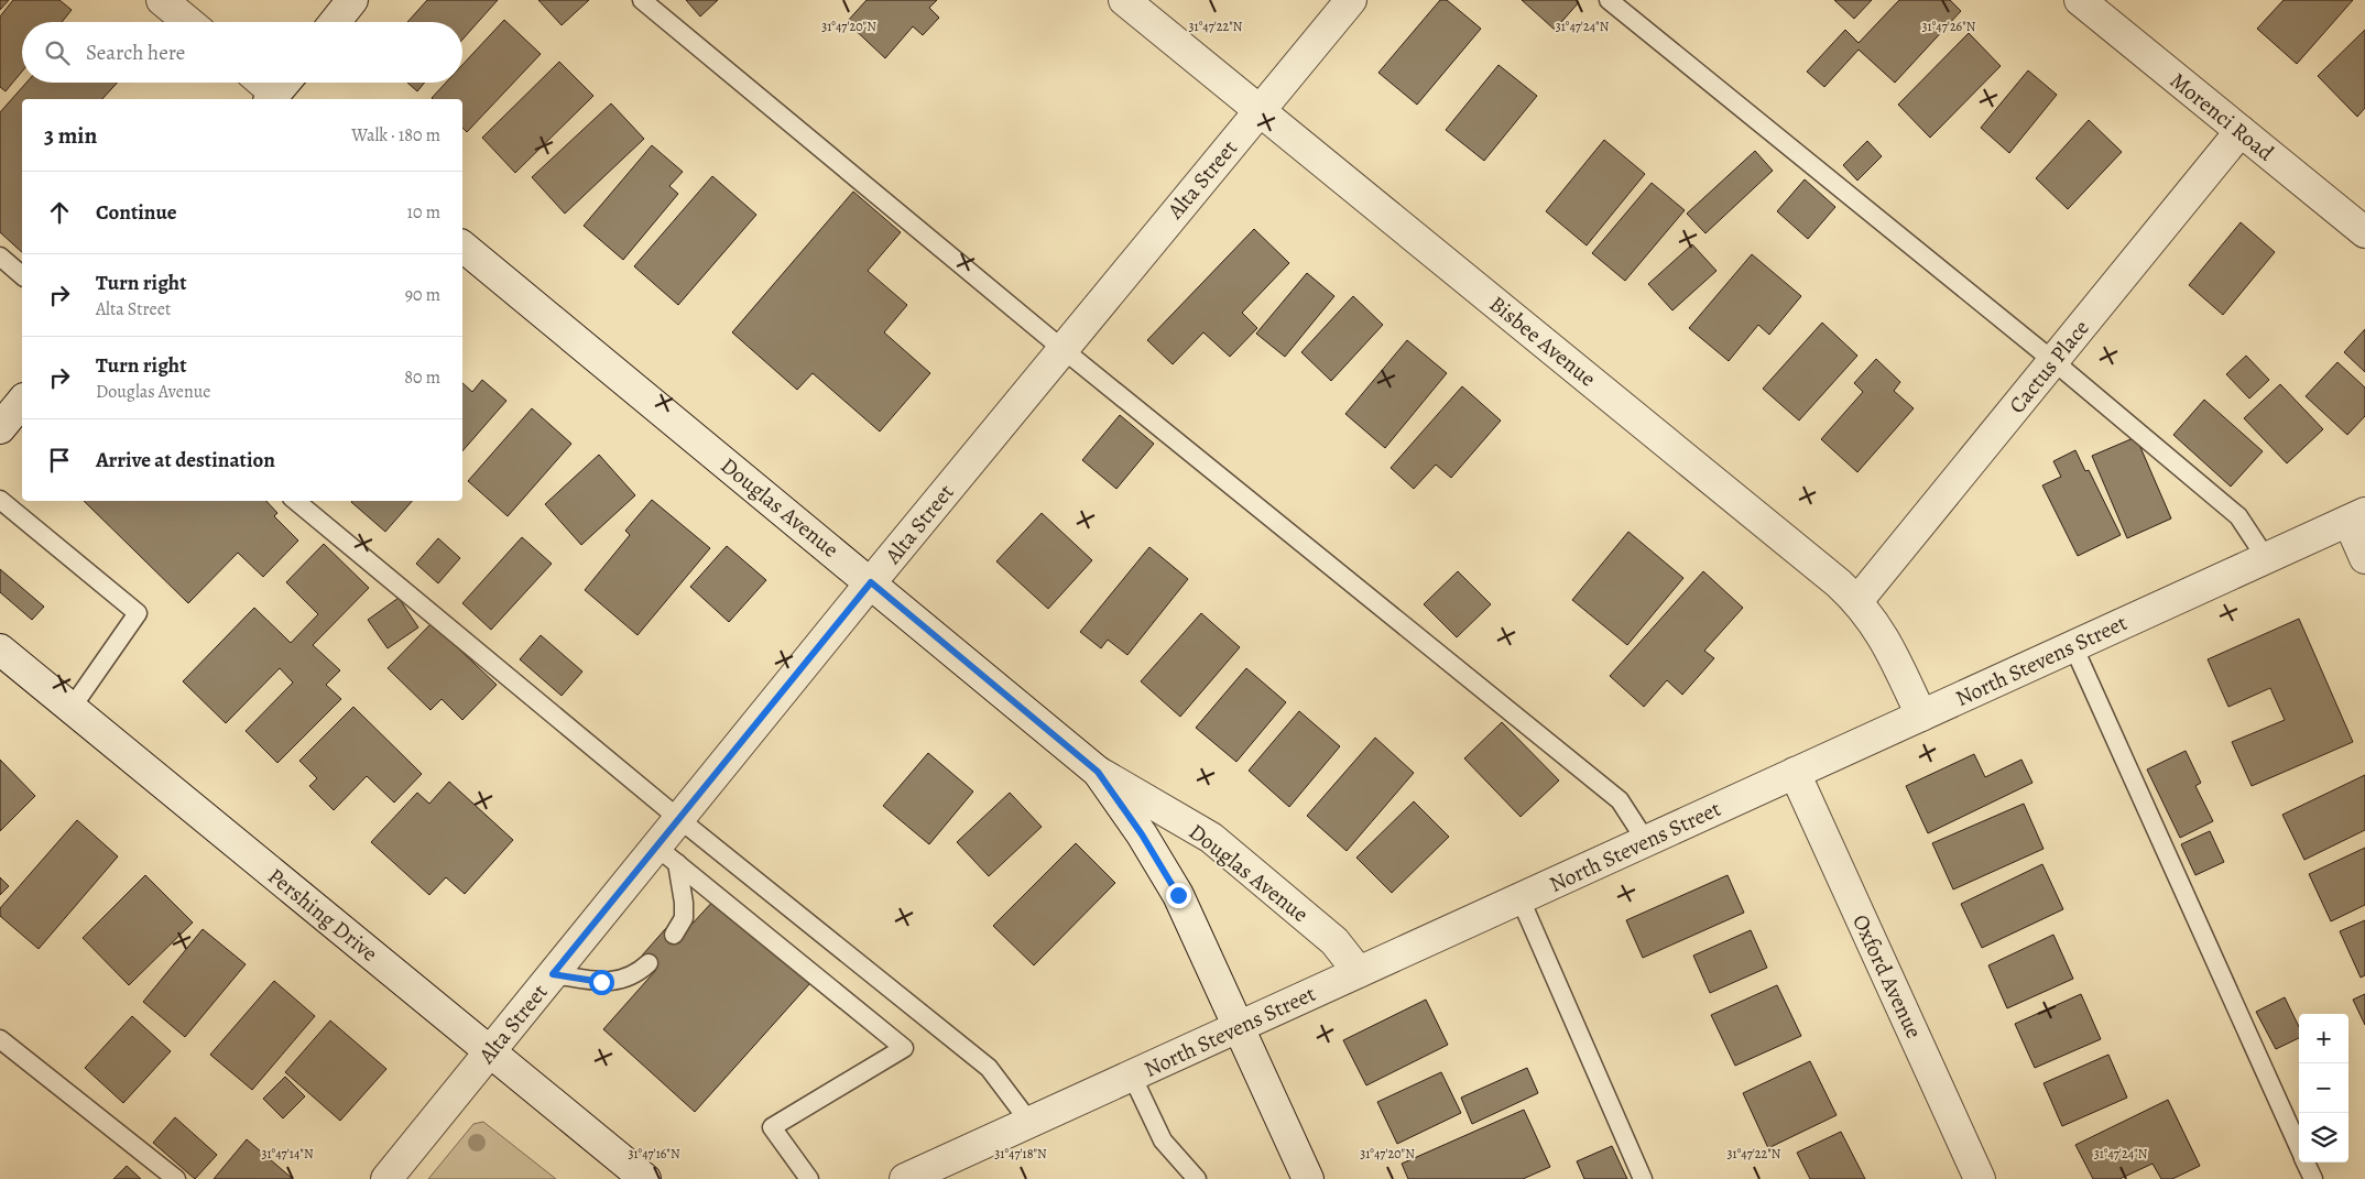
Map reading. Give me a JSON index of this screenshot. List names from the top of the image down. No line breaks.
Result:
{"streets":{"street":["Morenci Road","Alta Street","Bisbee Avenue","Cactus Place","Douglas Avenue","North Stevens Street","Pershing Drive","Oxford Avenue"]},"crossings":[["Morenci Road","Cactus Place"],["Alta Street","Bisbee Avenue"],["Alta Street","Douglas Avenue"],["Alta Street","Pershing Drive"],["Bisbee Avenue","Cactus Place"],["Bisbee Avenue","North Stevens Street"],["Douglas Avenue","North Stevens Street"],["North Stevens Street","Oxford Avenue"]],"page":{"search":"Search here","heading":["3 min","Walk · 180 m"],"list":[["Continue","10 m"],["Turn right","Alta Street","90 m"],["Turn right","Douglas Avenue","80 m"],"Arrive at destination"],"map_buttons":["+","−"]},"coordinates":["31°47'20\"N","31°47'22\"N","31°47'24\"N","31°47'26\"N","31°47'16\"N","31°47'18\"N","31°47'14\"N"]}
